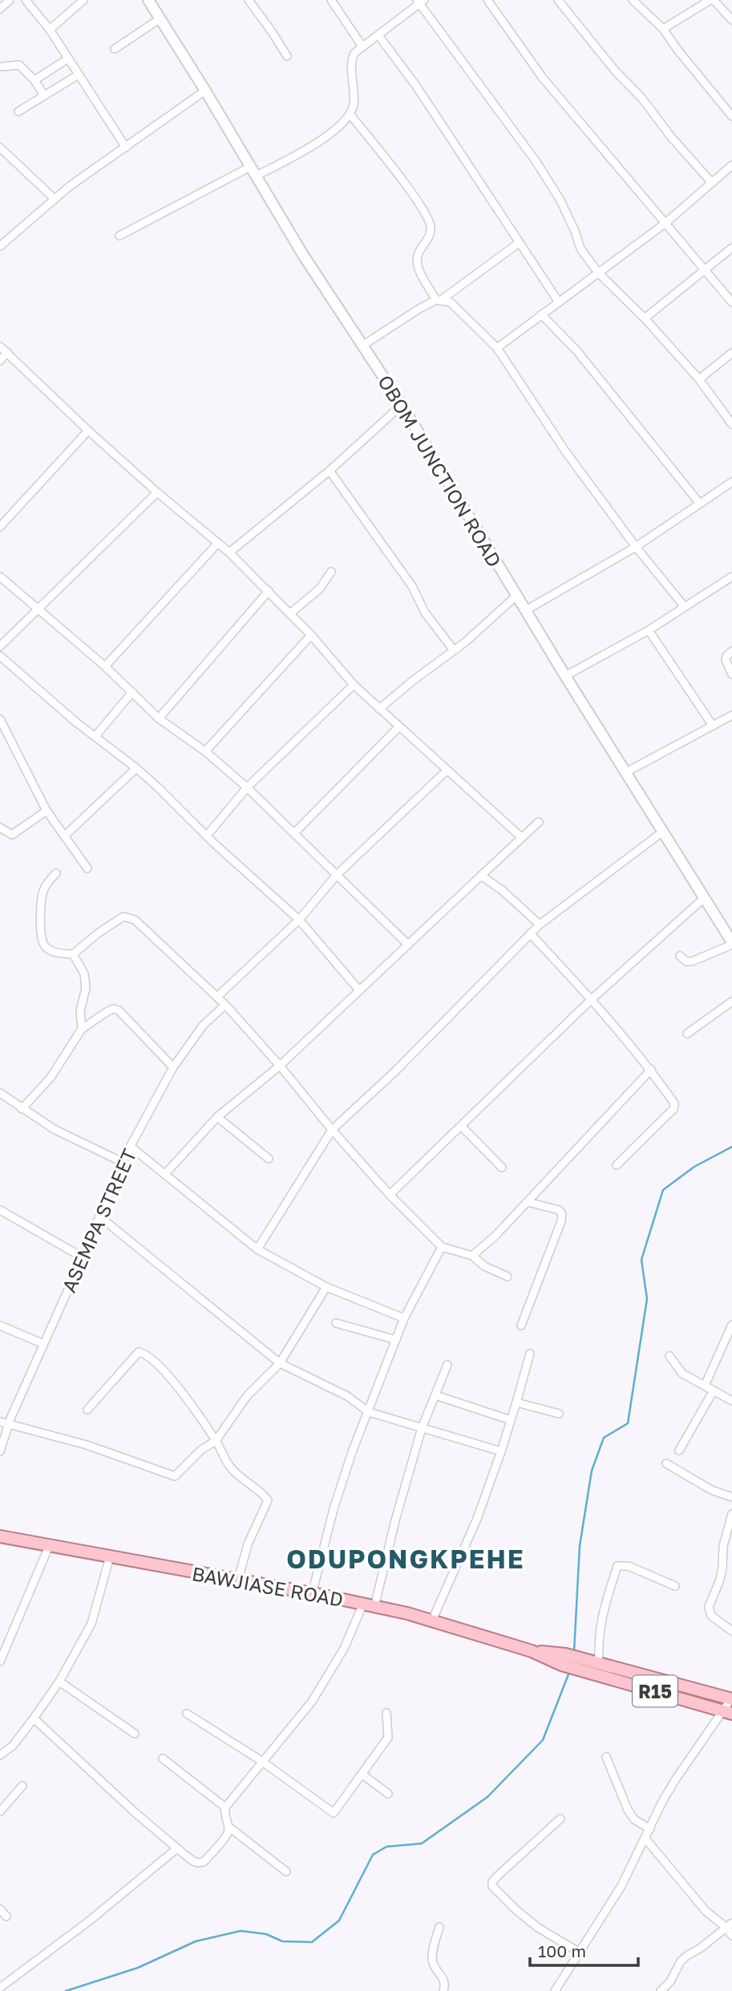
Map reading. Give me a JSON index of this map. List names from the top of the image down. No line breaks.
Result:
{"streets":{"main road":["OBOM JUNCTION ROAD","BAWJIASE ROAD","R15"],"street":["ASEMPA STREET"]},"districts":["ODUPONGKPEHE"],"scale_bar":"100 m"}
